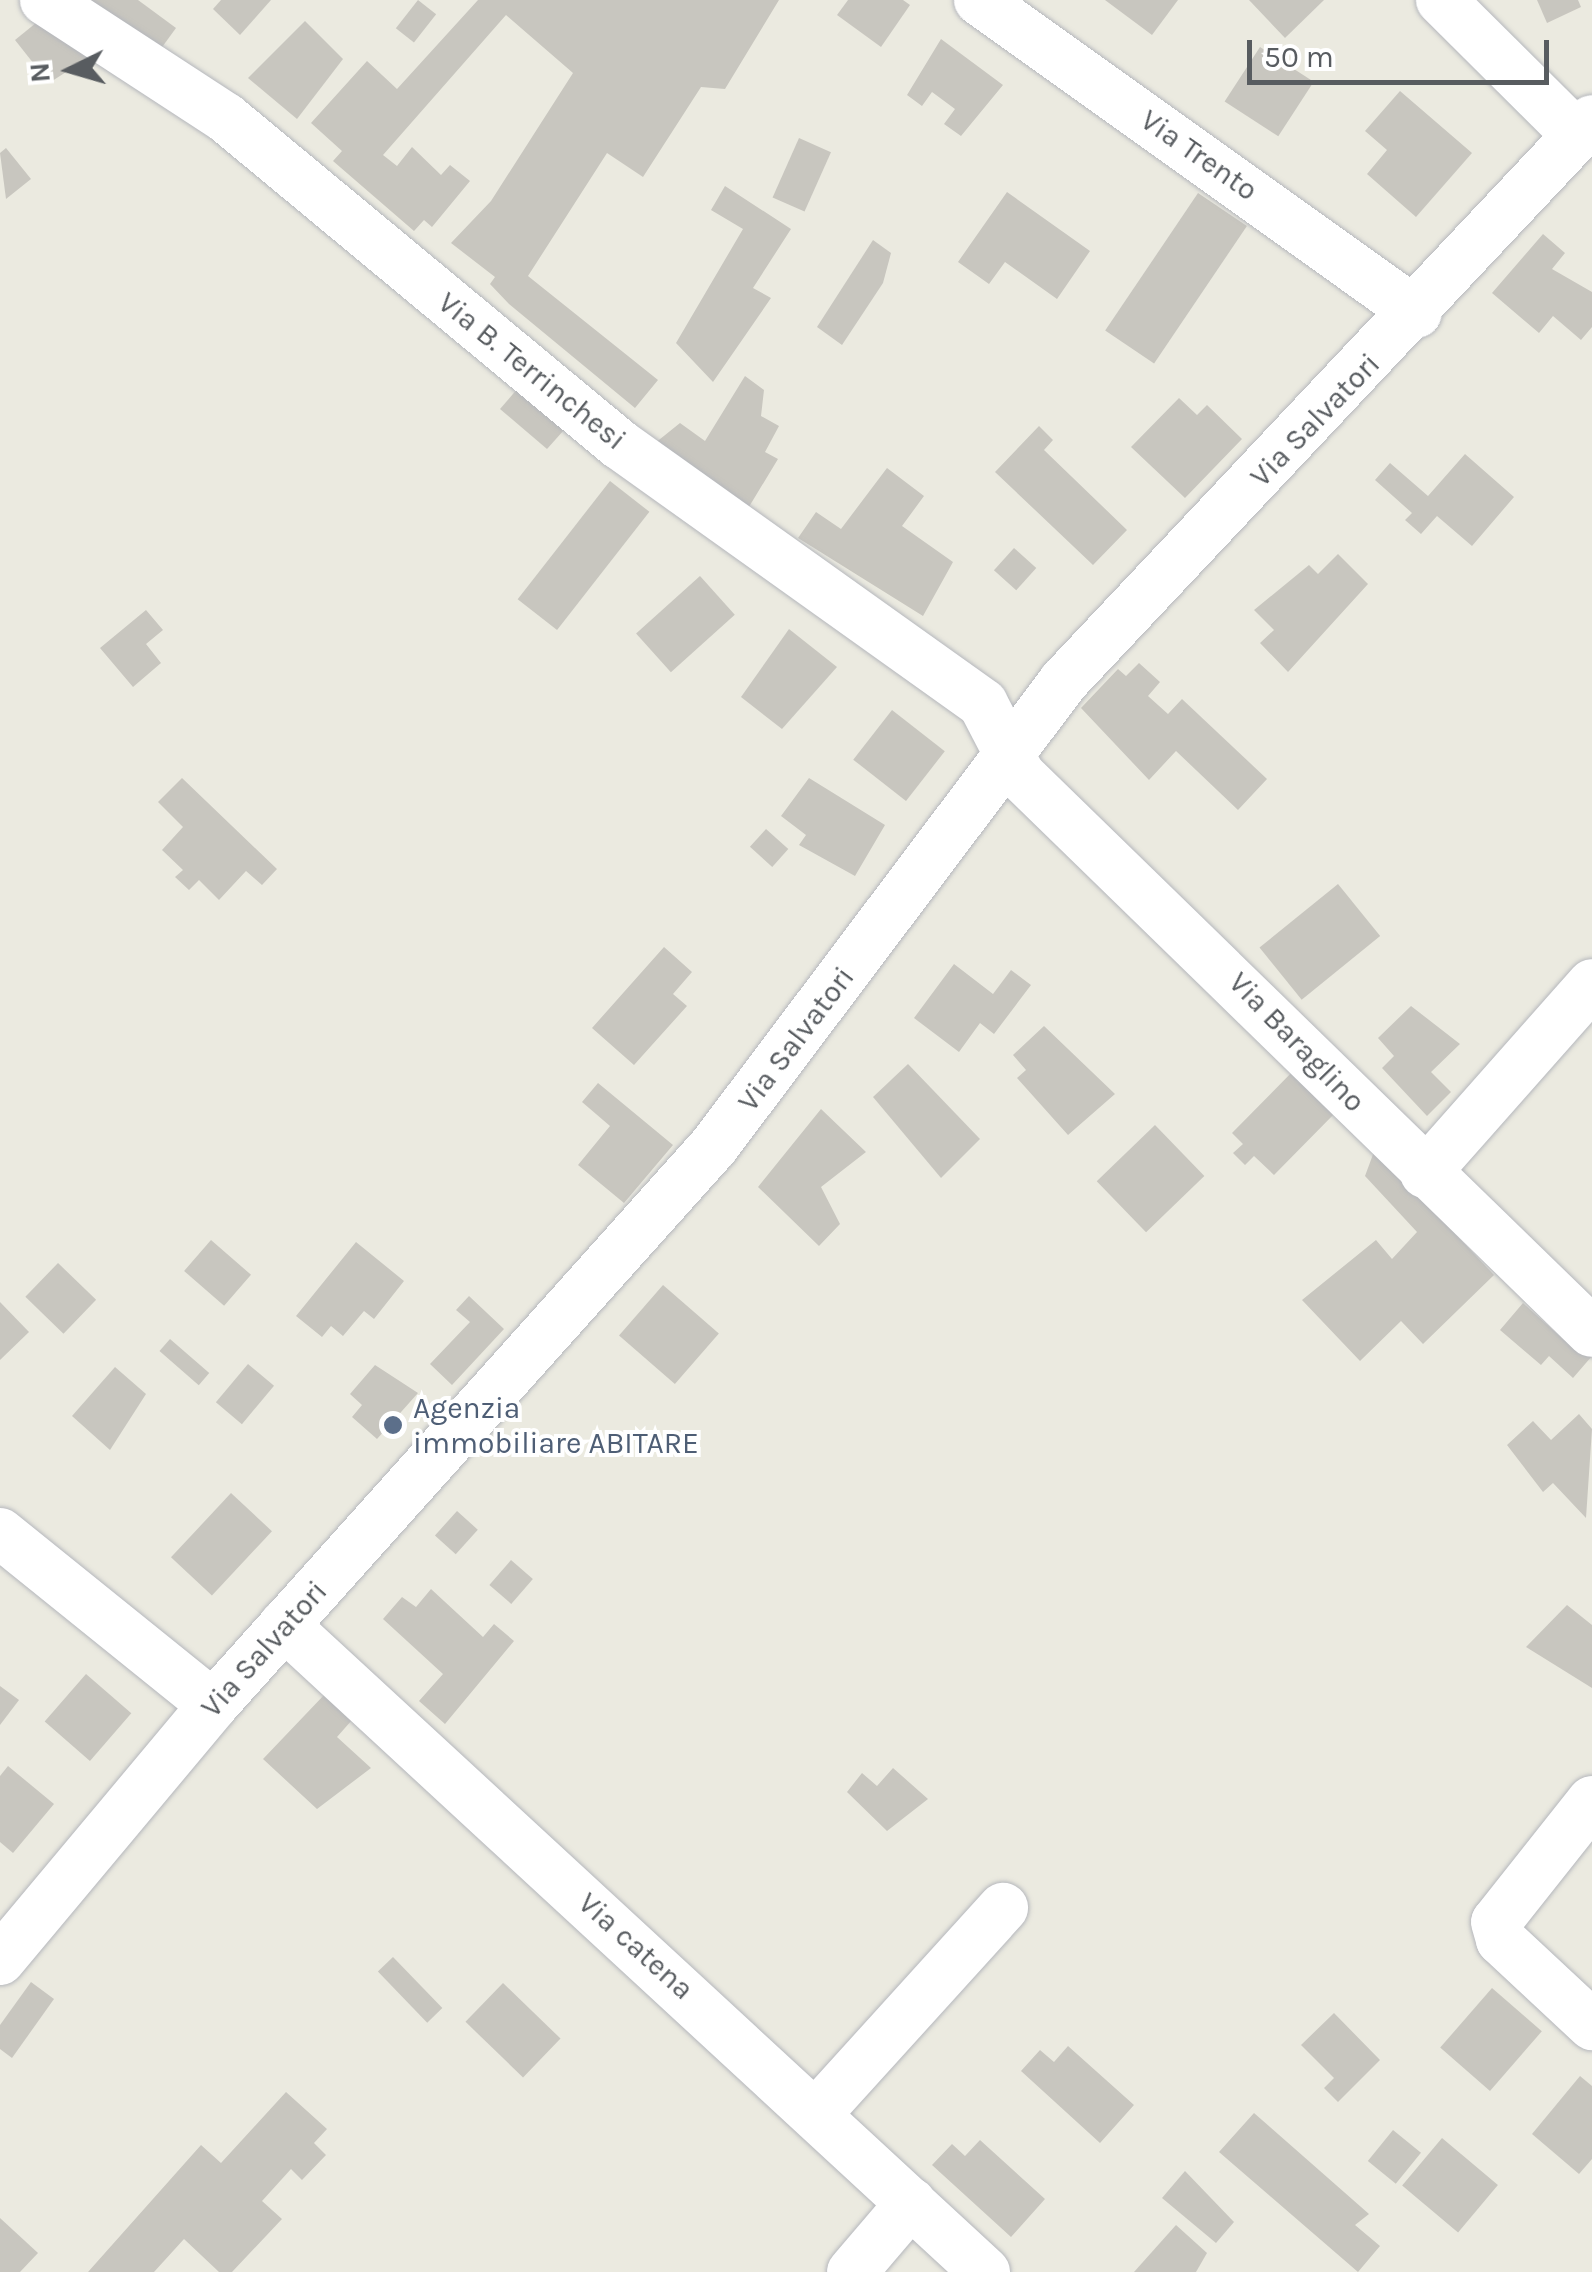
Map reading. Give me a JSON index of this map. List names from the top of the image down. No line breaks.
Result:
{"streets":{"street":["Via Trento","Via B. Terrinchesi","Via Salvatori","Via Baraglino","Via catena"]},"crossings":[["Via Trento","Via Salvatori"],["Via B. Terrinchesi","Via Salvatori"],["Via B. Terrinchesi","Via Baraglino"],["Via Salvatori","Via Baraglino"],["Via Salvatori","Via catena"]],"places":["Agenzia immobiliare ABITARE"],"scale_bar":"50 m","north":"left"}
